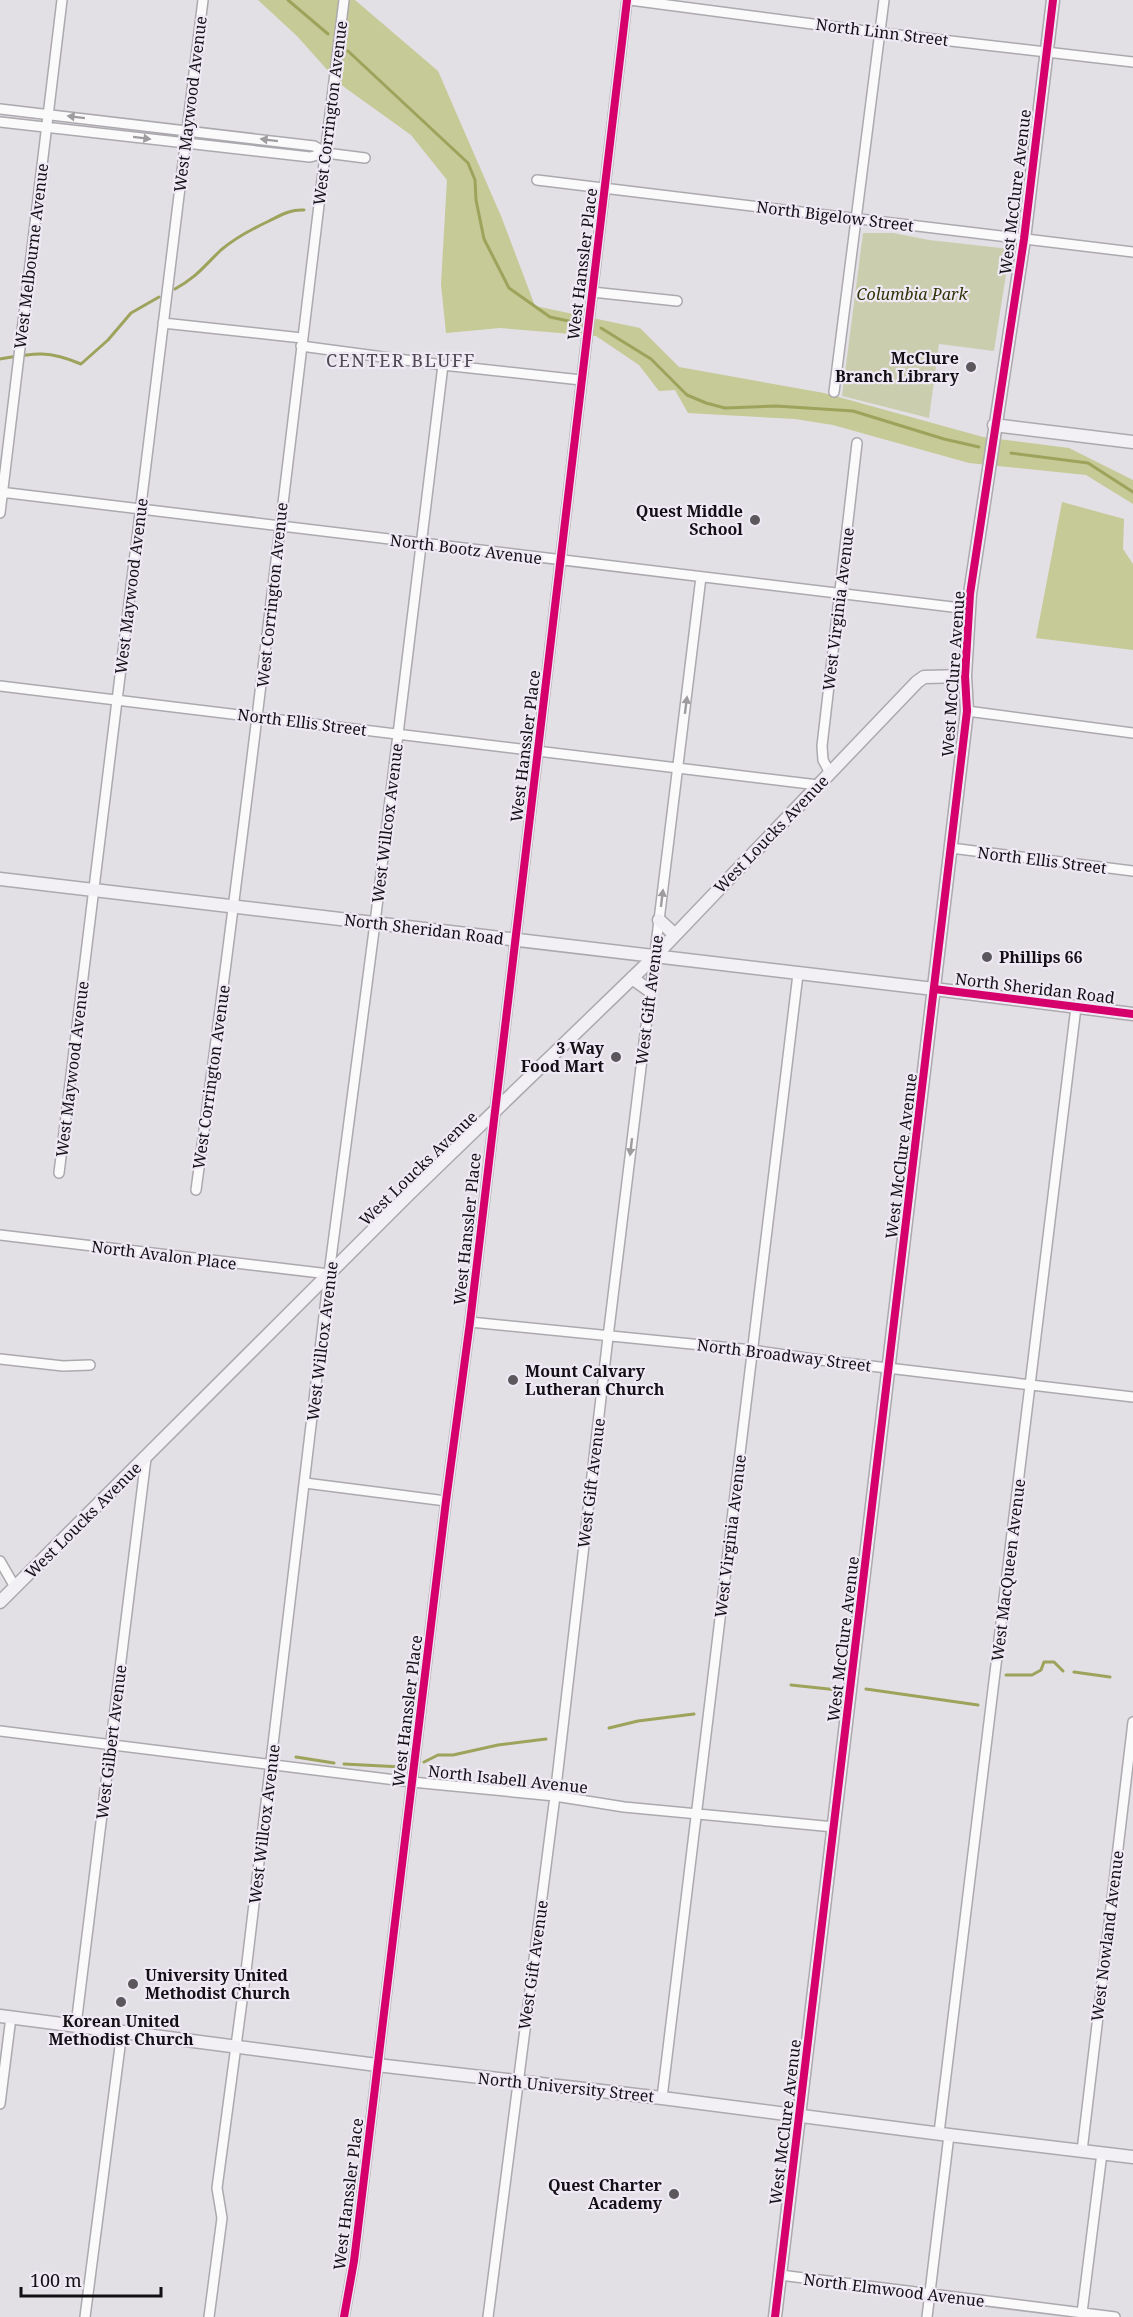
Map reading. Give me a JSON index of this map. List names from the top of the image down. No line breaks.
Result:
{"streets":{"street":["North Linn Street","West Maywood Avenue","West Corrington Avenue","West McClure Avenue","North Bigelow Street","West Melbourne Avenue","West Hanssler Place","North Bootz Avenue","West Virginia Avenue","North Ellis Street","West Willcox Avenue","West Loucks Avenue","North Sheridan Road","West Gift Avenue","North Avalon Place","North Broadway Street","West MacQueen Avenue","West Gilbert Avenue","North Isabell Avenue","West Nowland Avenue","North University Street","North Elmwood Avenue"]},"crossings":[["North Linn Street","West McClure Avenue"],["North Linn Street","West Hanssler Place"],["West Maywood Avenue","North Bootz Avenue"],["West Maywood Avenue","North Ellis Street"],["West Maywood Avenue","North Sheridan Road"],["West Corrington Avenue","North Bootz Avenue"],["West Corrington Avenue","North Ellis Street"],["West Corrington Avenue","North Sheridan Road"],["West McClure Avenue","North Bigelow Street"],["West McClure Avenue","North Bootz Avenue"],["West McClure Avenue","North Ellis Street"],["West McClure Avenue","West Loucks Avenue"],["West McClure Avenue","North Sheridan Road"],["West McClure Avenue","North Broadway Street"],["West McClure Avenue","North Isabell Avenue"],["West McClure Avenue","North University Street"],["West McClure Avenue","North Elmwood Avenue"],["North Bigelow Street","West Hanssler Place"],["West Melbourne Avenue","North Bootz Avenue"],["West Hanssler Place","North Bootz Avenue"],["West Hanssler Place","North Ellis Street"],["West Hanssler Place","West Loucks Avenue"],["West Hanssler Place","North Sheridan Road"],["West Hanssler Place","North Broadway Street"],["West Hanssler Place","North Isabell Avenue"],["West Hanssler Place","North University Street"],["North Bootz Avenue","West Virginia Avenue"],["North Bootz Avenue","West Willcox Avenue"],["North Bootz Avenue","West Gift Avenue"],["West Virginia Avenue","West Loucks Avenue"],["West Virginia Avenue","North Sheridan Road"],["West Virginia Avenue","North Broadway Street"],["West Virginia Avenue","North Isabell Avenue"],["West Virginia Avenue","North University Street"],["North Ellis Street","West Willcox Avenue"],["North Ellis Street","West Loucks Avenue"],["North Ellis Street","West Gift Avenue"],["West Willcox Avenue","West Loucks Avenue"],["West Willcox Avenue","North Sheridan Road"],["West Willcox Avenue","North Avalon Place"],["West Willcox Avenue","North Isabell Avenue"],["West Willcox Avenue","North University Street"],["West Loucks Avenue","North Sheridan Road"],["West Loucks Avenue","West Gift Avenue"],["West Loucks Avenue","North Avalon Place"],["West Loucks Avenue","West Gilbert Avenue"],["North Sheridan Road","West Gift Avenue"],["North Sheridan Road","West MacQueen Avenue"],["West Gift Avenue","North Broadway Street"],["West Gift Avenue","North Isabell Avenue"],["West Gift Avenue","North University Street"],["North Broadway Street","West MacQueen Avenue"],["West MacQueen Avenue","North University Street"],["West MacQueen Avenue","North Elmwood Avenue"],["West Gilbert Avenue","North Isabell Avenue"],["West Gilbert Avenue","North University Street"],["West Nowland Avenue","North University Street"]],"districts":["CENTER BLUFF"],"parks":["Columbia Park"],"places":["McClure Branch Library","Quest Middle School","Phillips 66","3 Way Food Mart","Mount Calvary Lutheran Church","University United Methodist Church","Korean United Methodist Church","Quest Charter Academy"],"scale_bar":"100 m"}
